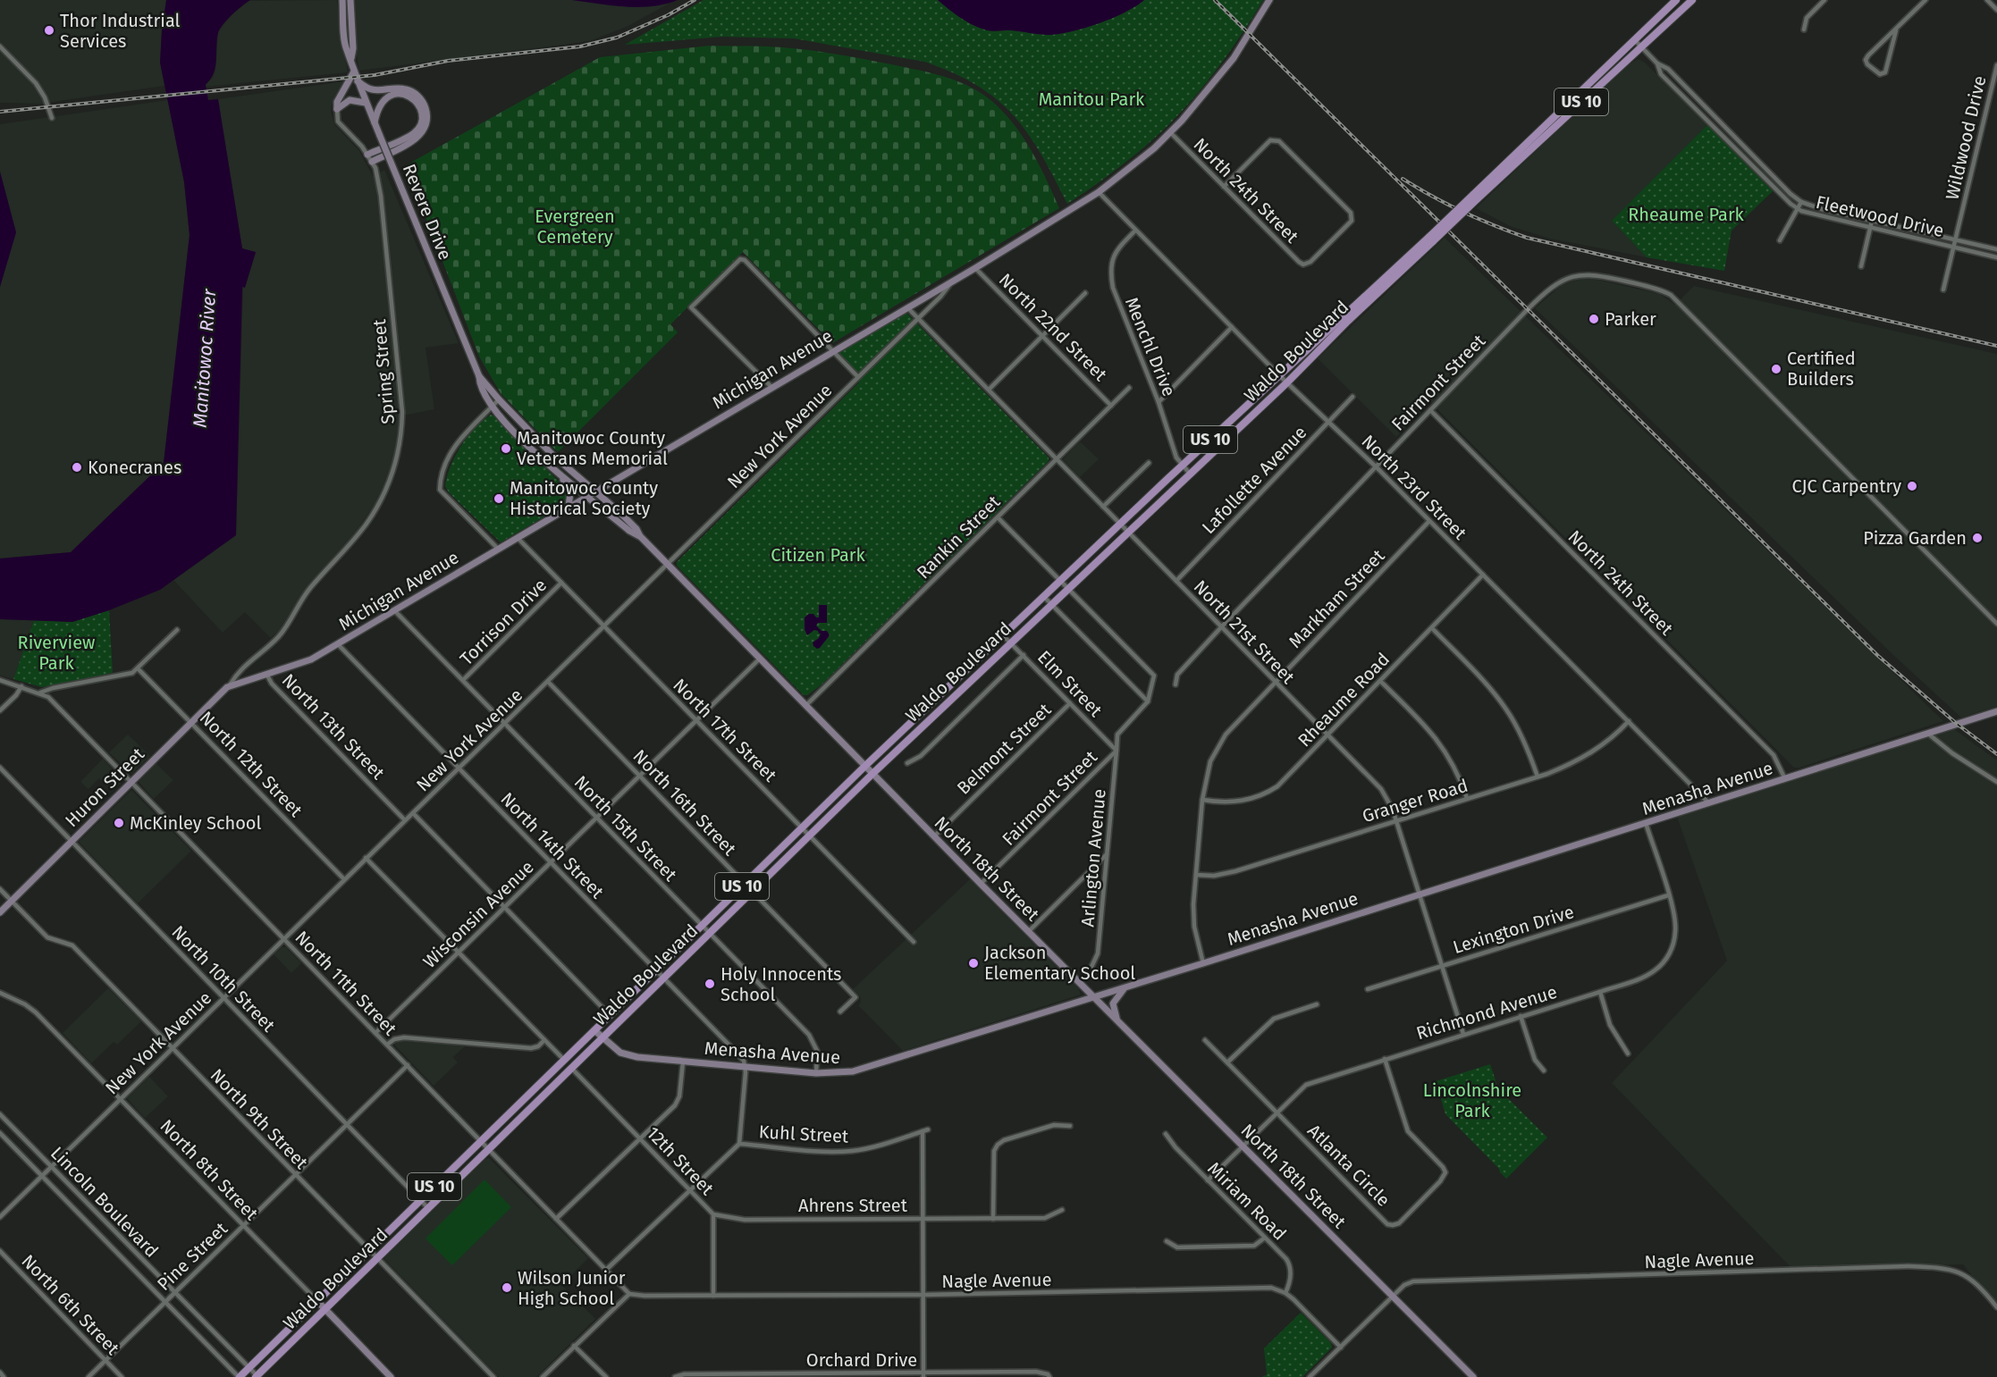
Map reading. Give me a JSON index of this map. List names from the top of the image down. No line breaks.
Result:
{"streets":{"main road":["US 10","Waldo Boulevard"],"street":["Wildwood Drive","North 24th Street","Revere Drive","Fleetwood Drive","North 22nd Street","Menchl Drive","Michigan Avenue","Spring Street","Fairmont Street","New York Avenue","Lafollette Avenue","North 23rd Street","Rankin Street","Markham Street","Torrison Drive","North 21st Street","Elm Street","Rheaume Road","North 13th Street","North 17th Street","Belmont Street","North 12th Street","Huron Street","Menasha Avenue","Granger Road","North 16th Street","North 15th Street","North 14th Street","Arlington Avenue","North 18th Street","Wisconsin Avenue","Lexington Drive","North 10th Street","North 11th Street","Richmond Avenue","North 9th Street","Kuhl Street","12th Street","Atlanta Circle","North 8th Street","Miriam Road","Lincoln Boulevard","Ahrens Street","Pine Street","Nagle Avenue","North 6th Street","Orchard Drive"]},"crossings":[["Wildwood Drive","Fleetwood Drive"],["North 24th Street","Michigan Avenue"],["North 24th Street","Fairmont Street"],["North 24th Street","Menasha Avenue"],["Revere Drive","North 18th Street"],["Fleetwood Drive","Waldo Boulevard"],["North 22nd Street","Michigan Avenue"],["North 22nd Street","Rankin Street"],["Menchl Drive","Waldo Boulevard"],["Menchl Drive","North 23rd Street"],["Waldo Boulevard","North 23rd Street"],["Waldo Boulevard","North 21st Street"],["Waldo Boulevard","Elm Street"],["Waldo Boulevard","North 17th Street"],["Waldo Boulevard","Menasha Avenue"],["Waldo Boulevard","North 16th Street"],["Waldo Boulevard","North 15th Street"],["Waldo Boulevard","North 14th Street"],["Waldo Boulevard","North 18th Street"],["Waldo Boulevard","North 10th Street"],["Waldo Boulevard","North 11th Street"],["Waldo Boulevard","North 9th Street"],["Waldo Boulevard","12th Street"],["Waldo Boulevard","North 8th Street"],["Waldo Boulevard","Lincoln Boulevard"],["Michigan Avenue","Spring Street"],["Michigan Avenue","New York Avenue"],["Michigan Avenue","North 23rd Street"],["Michigan Avenue","North 21st Street"],["Michigan Avenue","North 13th Street"],["Michigan Avenue","North 17th Street"],["Michigan Avenue","Huron Street"],["Michigan Avenue","North 15th Street"],["Michigan Avenue","North 14th Street"],["Michigan Avenue","North 18th Street"],["Spring Street","Huron Street"],["Fairmont Street","North 23rd Street"],["Fairmont Street","North 21st Street"],["Fairmont Street","Elm Street"],["Fairmont Street","Arlington Avenue"],["Fairmont Street","North 18th Street"],["New York Avenue","North 21st Street"],["New York Avenue","North 13th Street"],["New York Avenue","North 17th Street"],["New York Avenue","North 12th Street"],["New York Avenue","North 16th Street"],["New York Avenue","North 15th Street"],["New York Avenue","North 14th Street"],["New York Avenue","North 18th Street"],["New York Avenue","North 10th Street"],["New York Avenue","North 11th Street"],["New York Avenue","North 9th Street"],["New York Avenue","North 8th Street"],["New York Avenue","Lincoln Boulevard"],["Lafollette Avenue","North 23rd Street"],["Lafollette Avenue","North 21st Street"],["North 23rd Street","Markham Street"],["North 23rd Street","Rheaume Road"],["North 23rd Street","Menasha Avenue"],["North 23rd Street","Granger Road"],["Rankin Street","North 21st Street"],["Rankin Street","North 18th Street"],["Markham Street","North 21st Street"],["Markham Street","Rheaume Road"],["Markham Street","Menasha Avenue"],["Markham Street","Granger Road"],["Torrison Drive","North 17th Street"],["Torrison Drive","North 15th Street"],["North 21st Street","Rheaume Road"],["North 21st Street","Menasha Avenue"],["North 21st Street","Granger Road"],["North 21st Street","Lexington Drive"],["North 21st Street","Richmond Avenue"],["Elm Street","Belmont Street"],["Elm Street","Arlington Avenue"],["North 17th Street","Wisconsin Avenue"],["Belmont Street","North 18th Street"],["North 12th Street","Huron Street"],["Huron Street","North 10th Street"],["Huron Street","North 11th Street"],["Huron Street","North 9th Street"],["Menasha Avenue","North 15th Street"],["Menasha Avenue","North 14th Street"],["Menasha Avenue","North 18th Street"],["Menasha Avenue","Richmond Avenue"],["North 16th Street","Wisconsin Avenue"],["North 15th Street","Wisconsin Avenue"],["North 14th Street","Wisconsin Avenue"],["North 18th Street","Wisconsin Avenue"],["North 18th Street","Richmond Avenue"],["North 18th Street","Nagle Avenue"],["Wisconsin Avenue","North 11th Street"],["Lexington Drive","Richmond Avenue"],["North 10th Street","Pine Street"],["North 11th Street","Pine Street"],["North 11th Street","Nagle Avenue"],["Richmond Avenue","Atlanta Circle"],["Richmond Avenue","Miriam Road"],["North 9th Street","Pine Street"],["12th Street","Ahrens Street"],["12th Street","Nagle Avenue"],["North 8th Street","Pine Street"],["Miriam Road","Nagle Avenue"],["Lincoln Boulevard","Pine Street"],["Pine Street","North 6th Street"]],"water":["Manitowoc River"],"parks":["Manitou Park","Rheaume Park","Evergreen Cemetery","Citizen Park","Riverview Park","Lincolnshire Park"],"places":["Thor Industrial Services","Parker","Certified Builders","Manitowoc County Veterans Memorial","Konecranes","CJC Carpentry","Manitowoc County Historical Society","Pizza Garden","McKinley School","Jackson Elementary School","Holy Innocents School","Wilson Junior High School"]}
